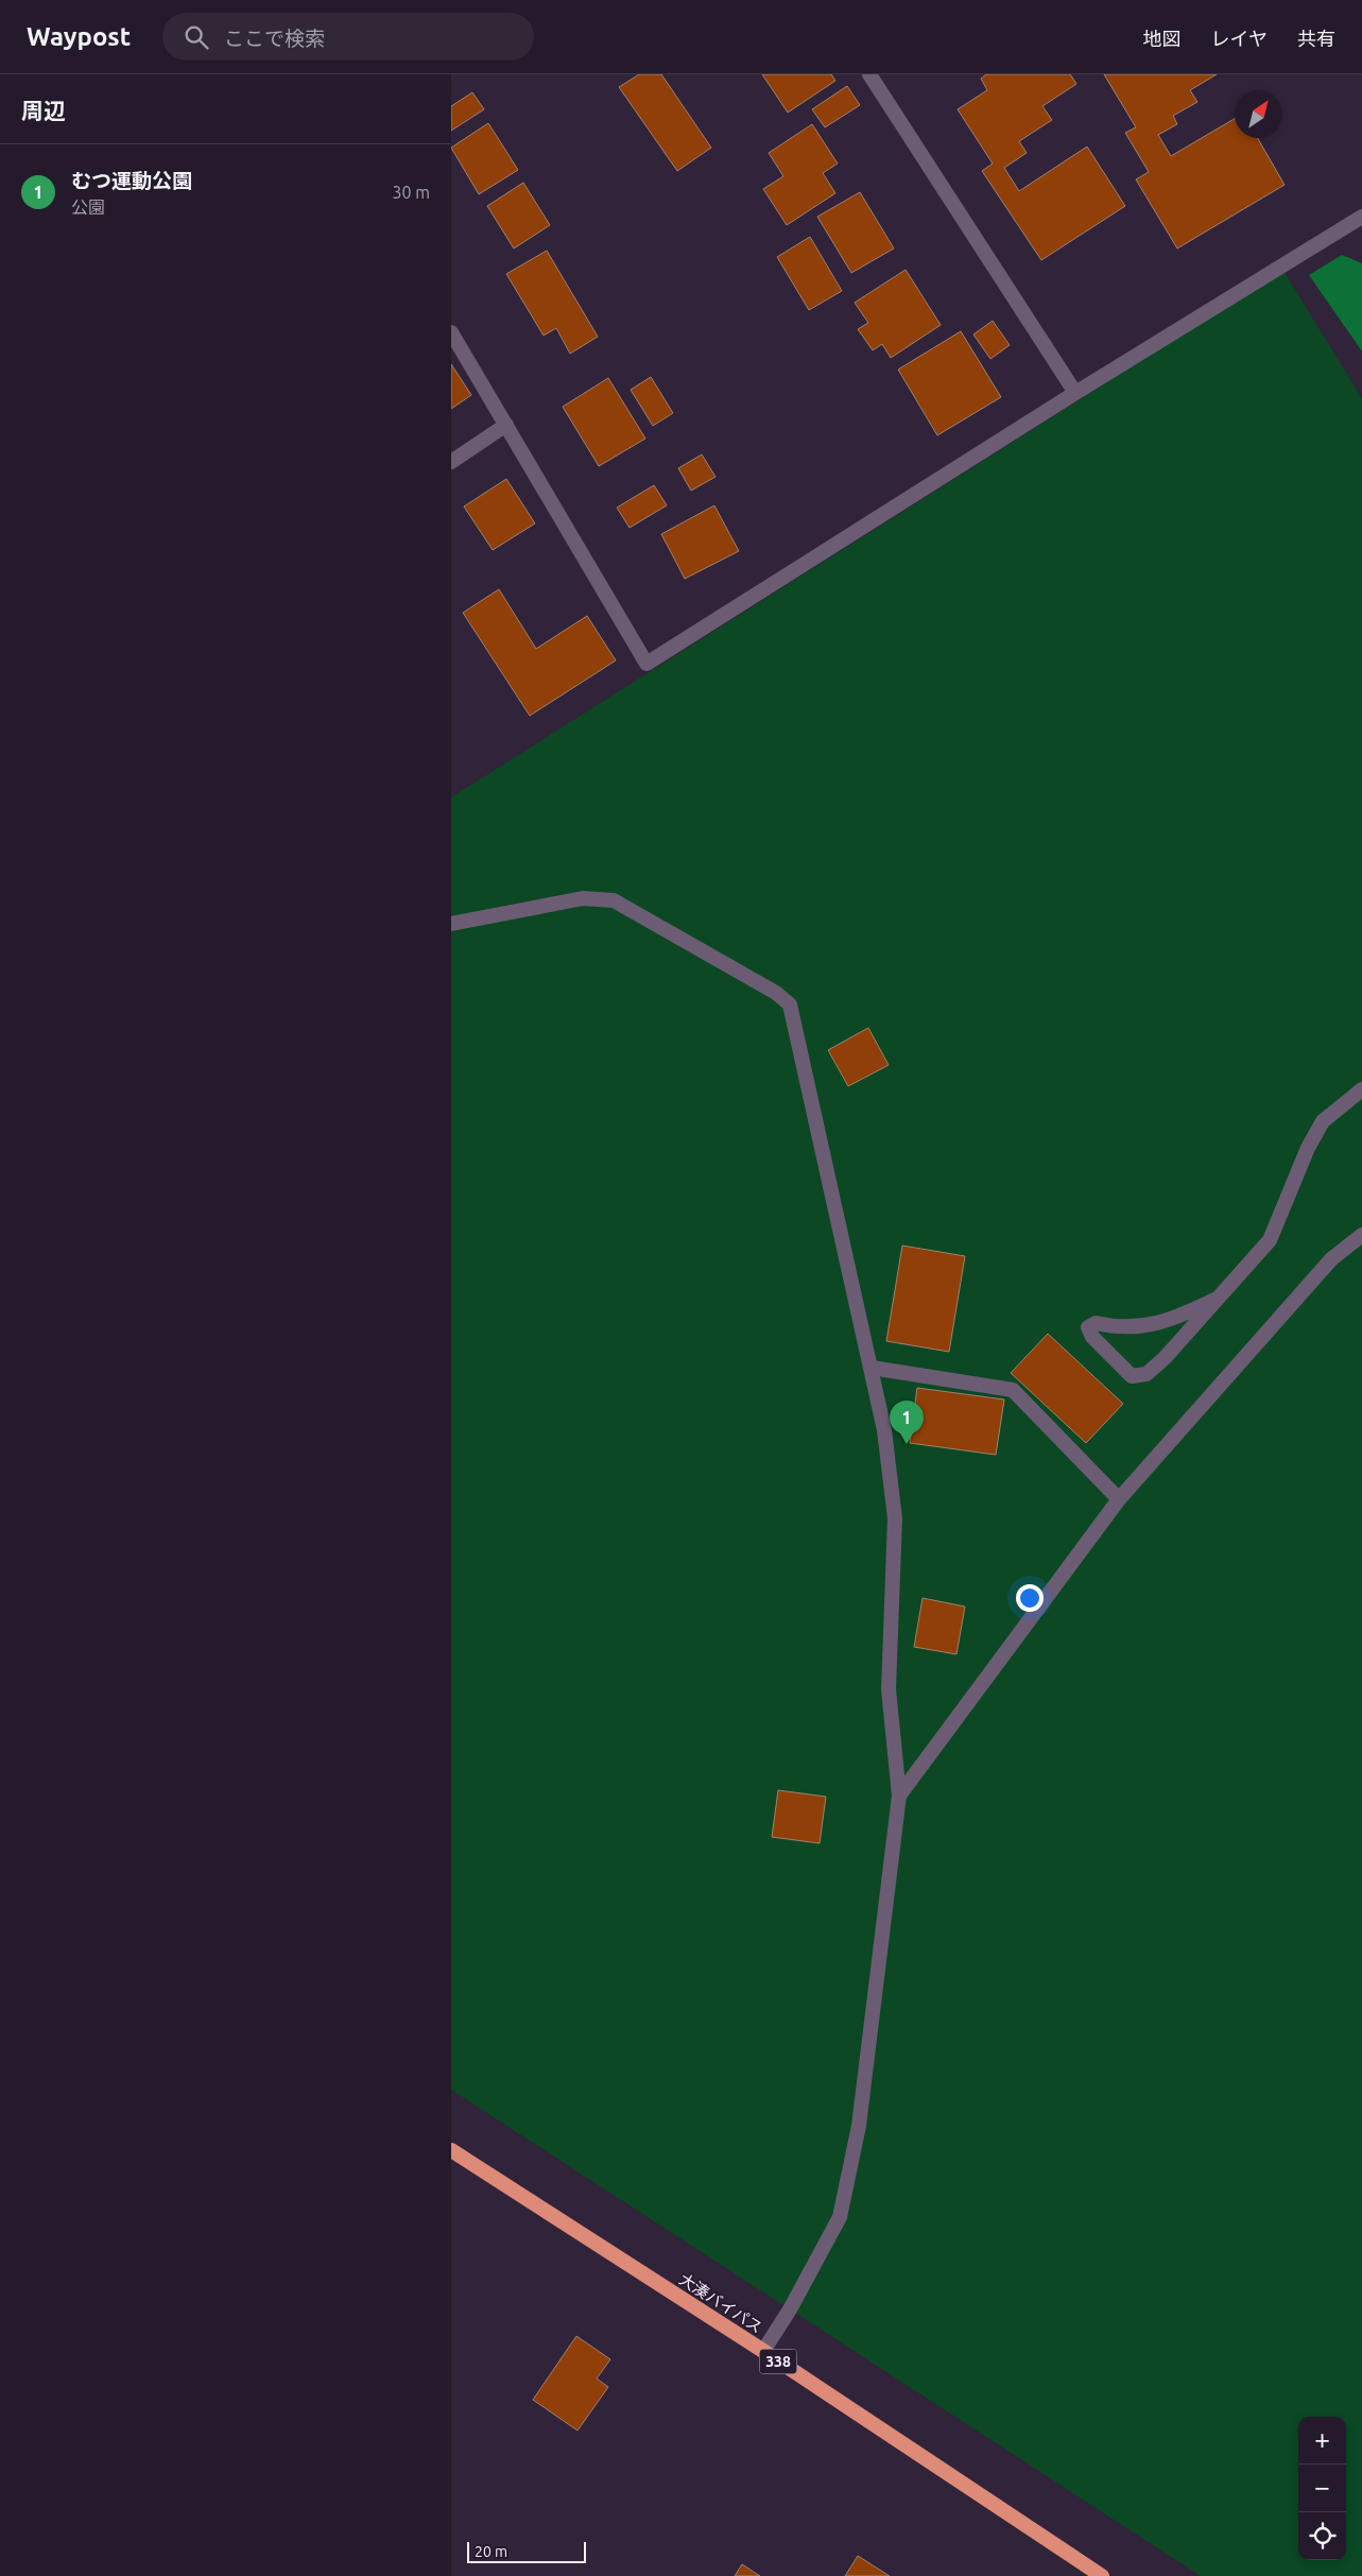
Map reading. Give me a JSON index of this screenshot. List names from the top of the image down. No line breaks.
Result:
{"streets":{"highway":["大湊バイパス","338"]},"scale_bar":"20 m","north":"top right","page":{"header":"Waypost","search":"ここで検索","nav":["地図","レイヤ","共有"],"heading":"周辺","list":[{"mark":"1","name":"むつ運動公園","note":"公園","value":"30 m"}],"pins":"1","map_buttons":["+","−"],"scale":"20 m"}}
